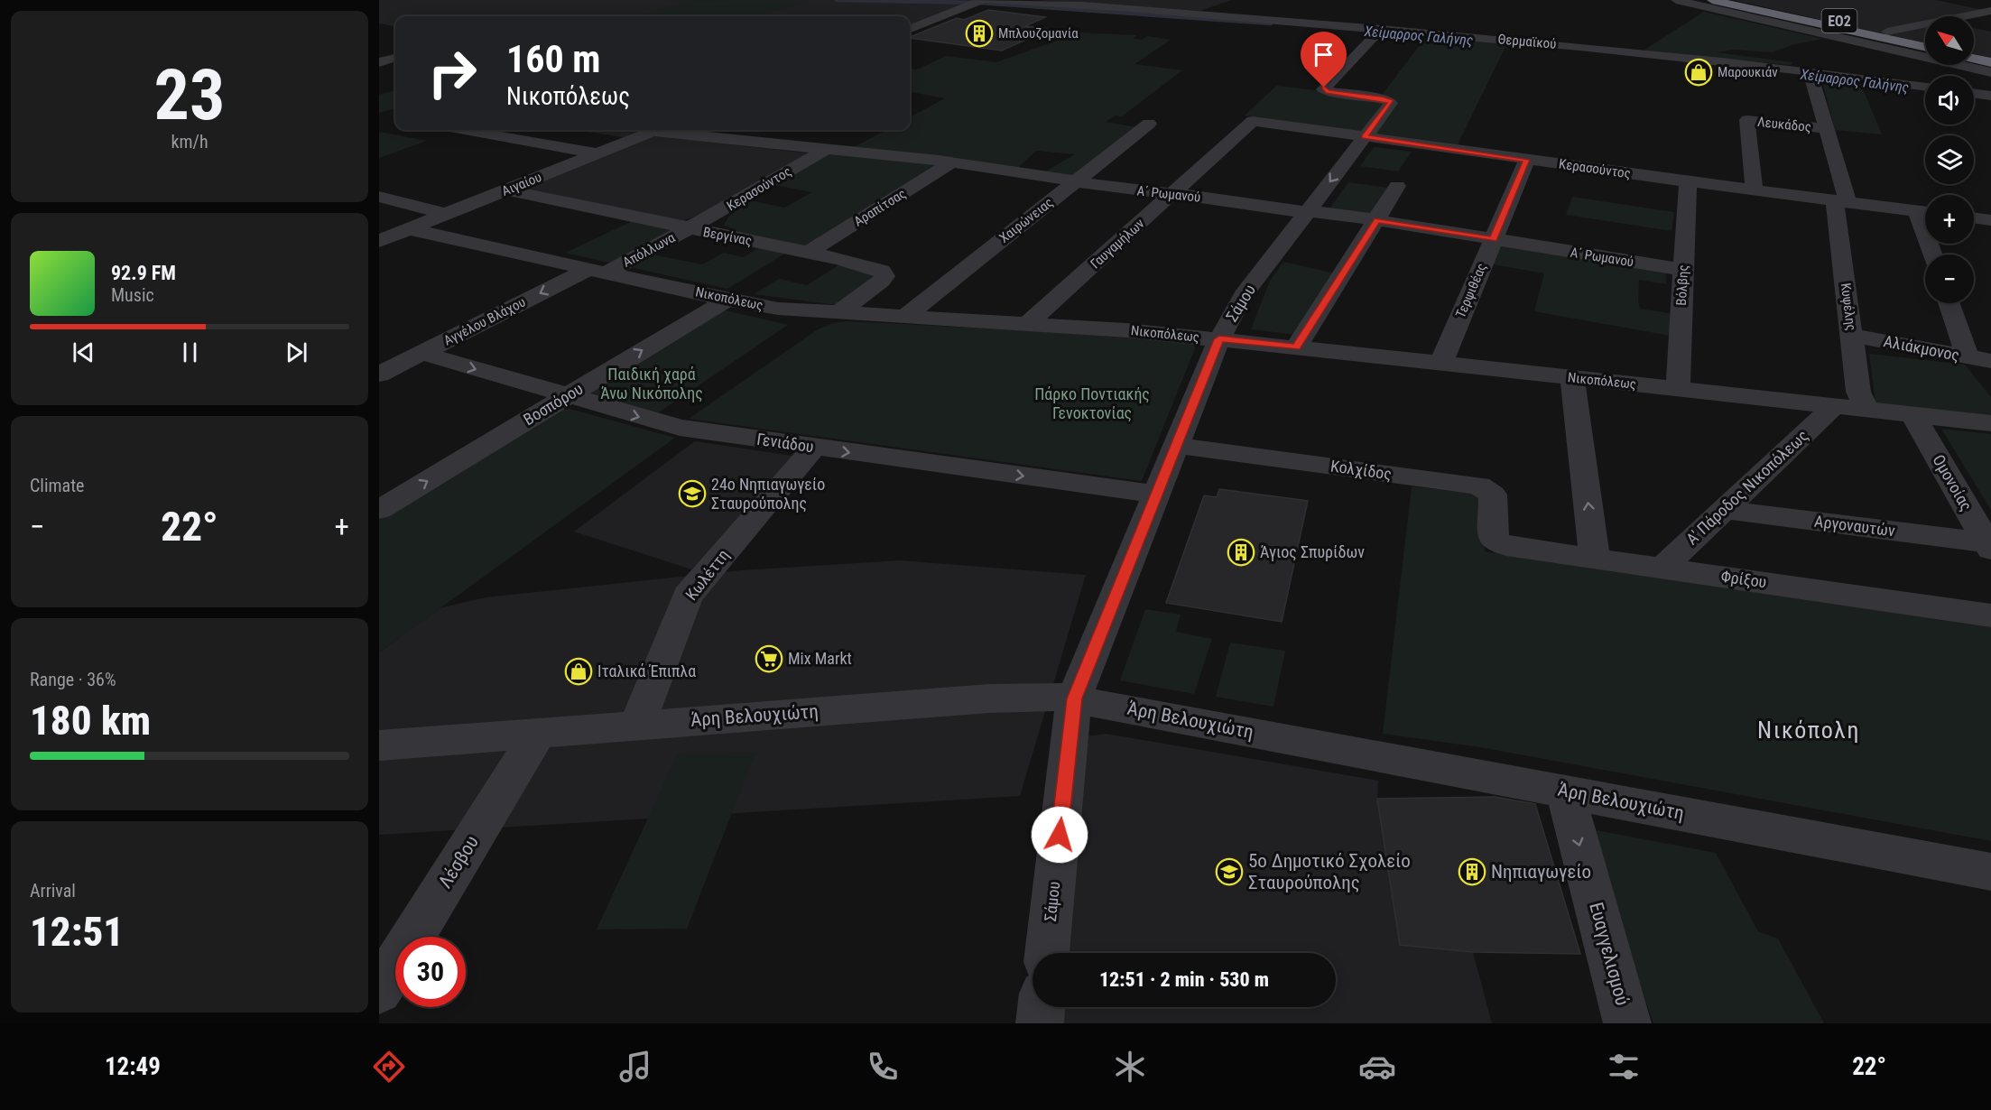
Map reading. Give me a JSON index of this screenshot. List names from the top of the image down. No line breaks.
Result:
{"streets":{"highway":["ΕΟ2"],"street":["Θερμαϊκού","Λευκάδος","Κερασούντος","Αιγαίου","Α΄ Ρωμανού","Αραπίτσας","Χαιρώνειας","Βεργίνας","Γαυγαμήλων","Απόλλωνα","Βόλβης","Τερψιθέας","Νικοπόλεως","Σάμου","Κυψέλης","Αγγέλου Βλάχου","Αλιάκμονος","Βοσπόρου","Γενιάδου","Κολχίδος","Ομονοίας","Α' Πάροδος Νικοπόλεως","Αργοναυτών","Κωλέττη","Φρίξου","Άρη Βελουχιώτη","Λέσβου","Ευαγγελισμού"]},"crossings":[["Θερμαϊκού","Σάμου"],["Θερμαϊκού","Κυψέλης"],["Λευκάδος","Κερασούντος"],["Λευκάδος","Κυψέλης"],["Κερασούντος","Α΄ Ρωμανού"],["Κερασούντος","Βεργίνας"],["Κερασούντος","Γαυγαμήλων"],["Κερασούντος","Απόλλωνα"],["Κερασούντος","Βόλβης"],["Κερασούντος","Τερψιθέας"],["Κερασούντος","Σάμου"],["Κερασούντος","Κυψέλης"],["Αιγαίου","Βεργίνας"],["Αιγαίου","Νικοπόλεως"],["Α΄ Ρωμανού","Αραπίτσας"],["Α΄ Ρωμανού","Χαιρώνειας"],["Α΄ Ρωμανού","Γαυγαμήλων"],["Α΄ Ρωμανού","Βόλβης"],["Α΄ Ρωμανού","Τερψιθέας"],["Α΄ Ρωμανού","Σάμου"],["Αραπίτσας","Βεργίνας"],["Χαιρώνειας","Νικοπόλεως"],["Βεργίνας","Απόλλωνα"],["Βεργίνας","Νικοπόλεως"],["Γαυγαμήλων","Νικοπόλεως"],["Απόλλωνα","Νικοπόλεως"],["Απόλλωνα","Αγγέλου Βλάχου"],["Βόλβης","Νικοπόλεως"],["Τερψιθέας","Νικοπόλεως"],["Νικοπόλεως","Σάμου"],["Νικοπόλεως","Κυψέλης"],["Νικοπόλεως","Αγγέλου Βλάχου"],["Νικοπόλεως","Βοσπόρου"],["Νικοπόλεως","Ομονοίας"],["Νικοπόλεως","Α' Πάροδος Νικοπόλεως"],["Σάμου","Γενιάδου"],["Σάμου","Κολχίδος"],["Σάμου","Άρη Βελουχιώτη"],["Κυψέλης","Αλιάκμονος"],["Αγγέλου Βλάχου","Γενιάδου"],["Βοσπόρου","Γενιάδου"],["Γενιάδου","Κωλέττη"],["Κολχίδος","Φρίξου"],["Ομονοίας","Αργοναυτών"],["Α' Πάροδος Νικοπόλεως","Αργοναυτών"],["Α' Πάροδος Νικοπόλεως","Φρίξου"],["Κωλέττη","Άρη Βελουχιώτη"],["Άρη Βελουχιώτη","Λέσβου"],["Άρη Βελουχιώτη","Ευαγγελισμού"]],"one_way":["Αγγέλου Βλάχου","Βοσπόρου","Γενιάδου","Ευαγγελισμού"],"districts":["Νικόπολη"],"water":["Χείμαρρος Γαλήνης"],"parks":["Παιδική χαρά Άνω Νικόπολης","Πάρκο Ποντιακής Γενοκτονίας"],"places":{"building":["Μπλουζομανία","Άγιος Σπυρίδων","Νηπιαγωγείο"],"shop":["Μαρουκιάν","Ιταλικά Έπιπλα"],"school or university":["24ο Νηπιαγωγείο Σταυρούπολης","5ο Δημοτικό Σχολείο Σταυρούπολης"],"supermarket":["Mix Markt"]},"north":"top left","page":{"tile":[["23","km/h"],"Climate",["Range · 36%","180 km"],["Arrival","12:51"]],"map_buttons":["+","−"],"turn":["160 m","Νικοπόλεως"],"song":["92.9 FM","Music"],"heat":["−","22°","+"],"limit":"30","trip":"12:51 · 2 min · 530 m","tabs":["12:49","22°"]}}
